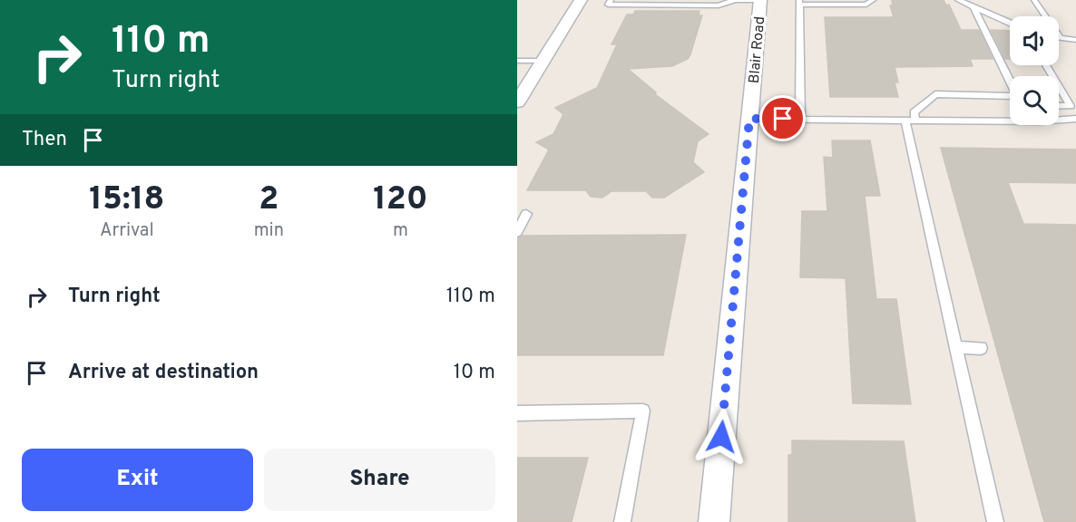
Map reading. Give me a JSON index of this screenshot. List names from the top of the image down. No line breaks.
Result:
{"streets":{"street":["Blair Road"]},"page":{"turn":["110 m","Turn right"],"then":"Then","eta":["15:18","Arrival","2","min","120","m"],"list":[{"name":"Turn right","value":"110 m"},{"name":"Arrive at destination","value":"10 m"}],"buttons":["Exit","Share"]}}
